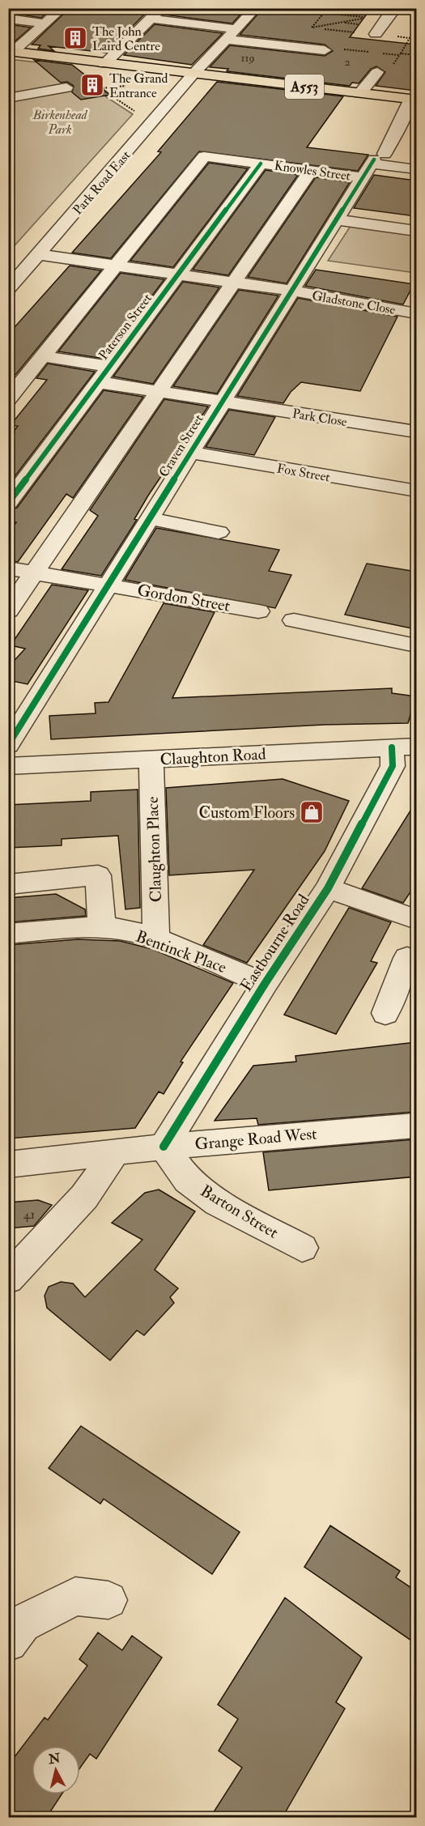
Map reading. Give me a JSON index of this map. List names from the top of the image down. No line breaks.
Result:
{"streets":{"main road":["A553"],"street":["Knowles Street","Park Road East","Gladstone Close","Paterson Street","Park Close","Craven Street","Fox Street","Gordon Street","Claughton Road","Claughton Place","Eastbourne Road","Bentinck Place","Grange Road West","Barton Street"]},"crossings":[["A553","Park Road East"],["A553","Craven Street"],["Knowles Street","Gladstone Close"],["Knowles Street","Paterson Street"],["Knowles Street","Craven Street"],["Park Road East","Gladstone Close"],["Gladstone Close","Paterson Street"],["Gladstone Close","Craven Street"],["Paterson Street","Park Close"],["Park Close","Craven Street"],["Craven Street","Fox Street"],["Craven Street","Gordon Street"],["Claughton Road","Claughton Place"],["Claughton Road","Eastbourne Road"],["Claughton Place","Bentinck Place"],["Eastbourne Road","Bentinck Place"],["Eastbourne Road","Grange Road West"],["Eastbourne Road","Barton Street"],["Grange Road West","Barton Street"]],"parks":["Birkenhead Park"],"places":{"building":["The John Laird Centre","The Grand Entrance"],"shop":["Custom Floors"]},"house_numbers":["119","2","41"],"north":"top"}
